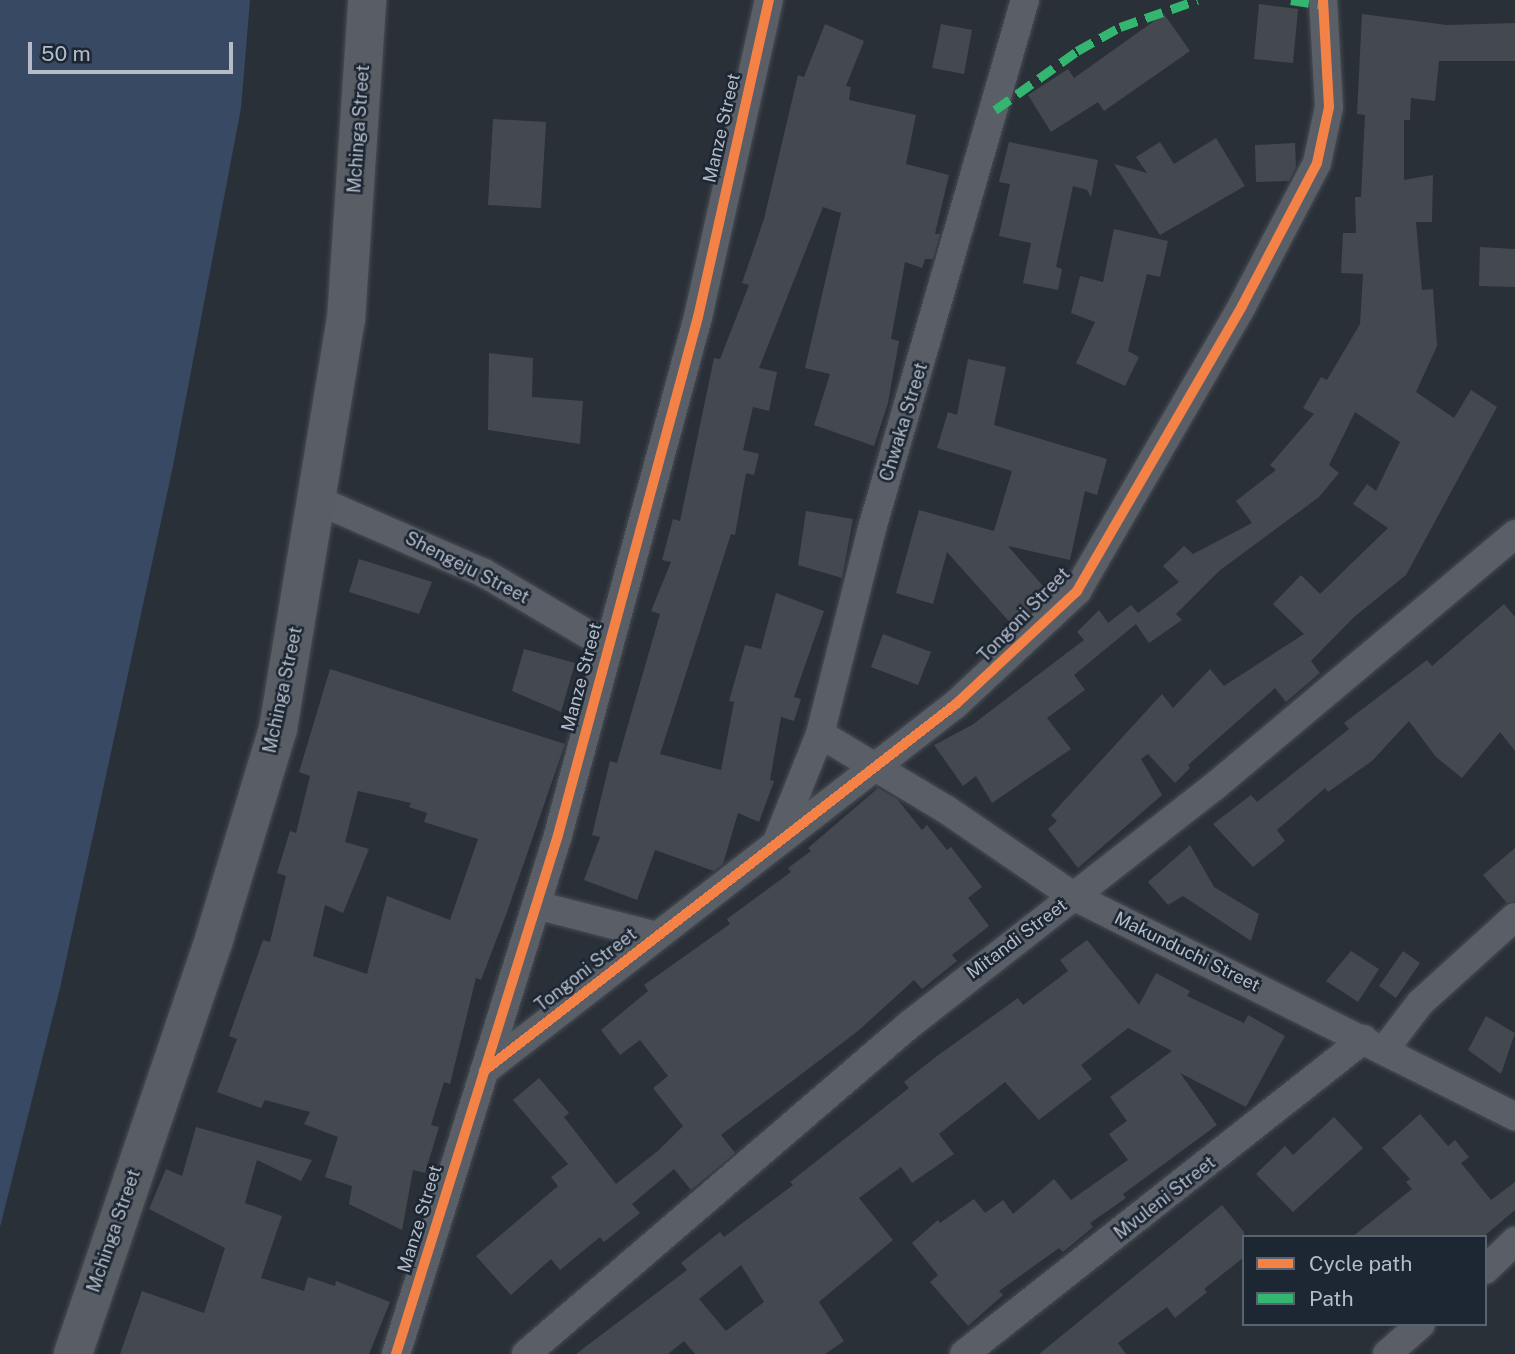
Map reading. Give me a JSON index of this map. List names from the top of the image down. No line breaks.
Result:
{"streets":{"main road":["Mchinga Street"],"street":["Manze Street","Chwaka Street","Shengeju Street","Tongoni Street","Mitandi Street","Makunduchi Street","Mvuleni Street"]},"crossings":[["Manze Street","Shengeju Street"],["Manze Street","Tongoni Street"],["Mchinga Street","Shengeju Street"],["Chwaka Street","Tongoni Street"],["Chwaka Street","Makunduchi Street"],["Tongoni Street","Makunduchi Street"],["Mitandi Street","Makunduchi Street"],["Makunduchi Street","Mvuleni Street"]],"legend":["Cycle path","Path"],"scale_bar":"50 m"}
